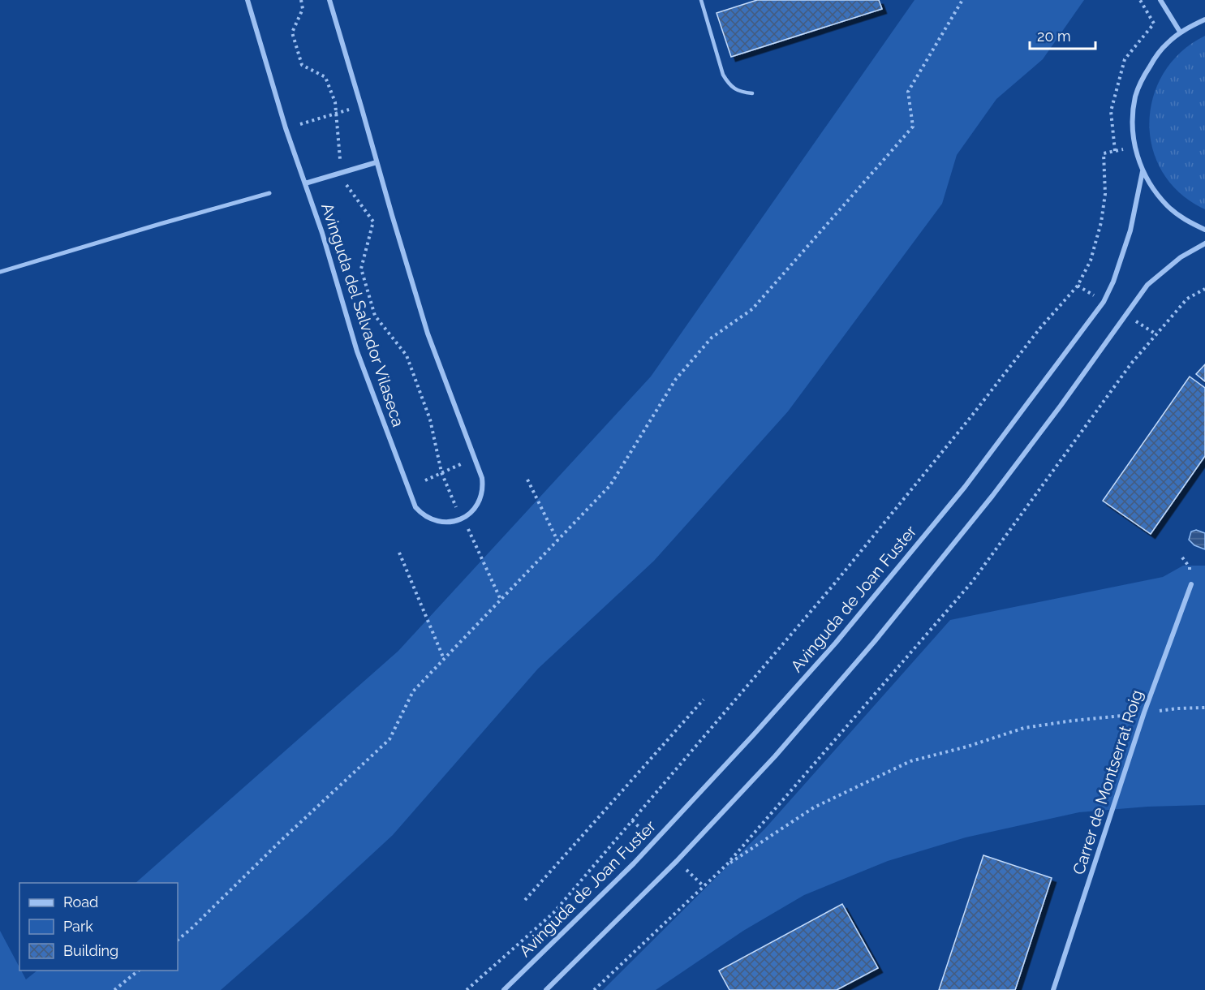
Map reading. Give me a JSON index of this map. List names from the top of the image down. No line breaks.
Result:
{"streets":{"street":["Avinguda del Salvador Vilaseca","Avinguda de Joan Fuster","Carrer de Montserrat Roig"]},"legend":["Road","Park","Building"],"scale_bar":"20 m"}
